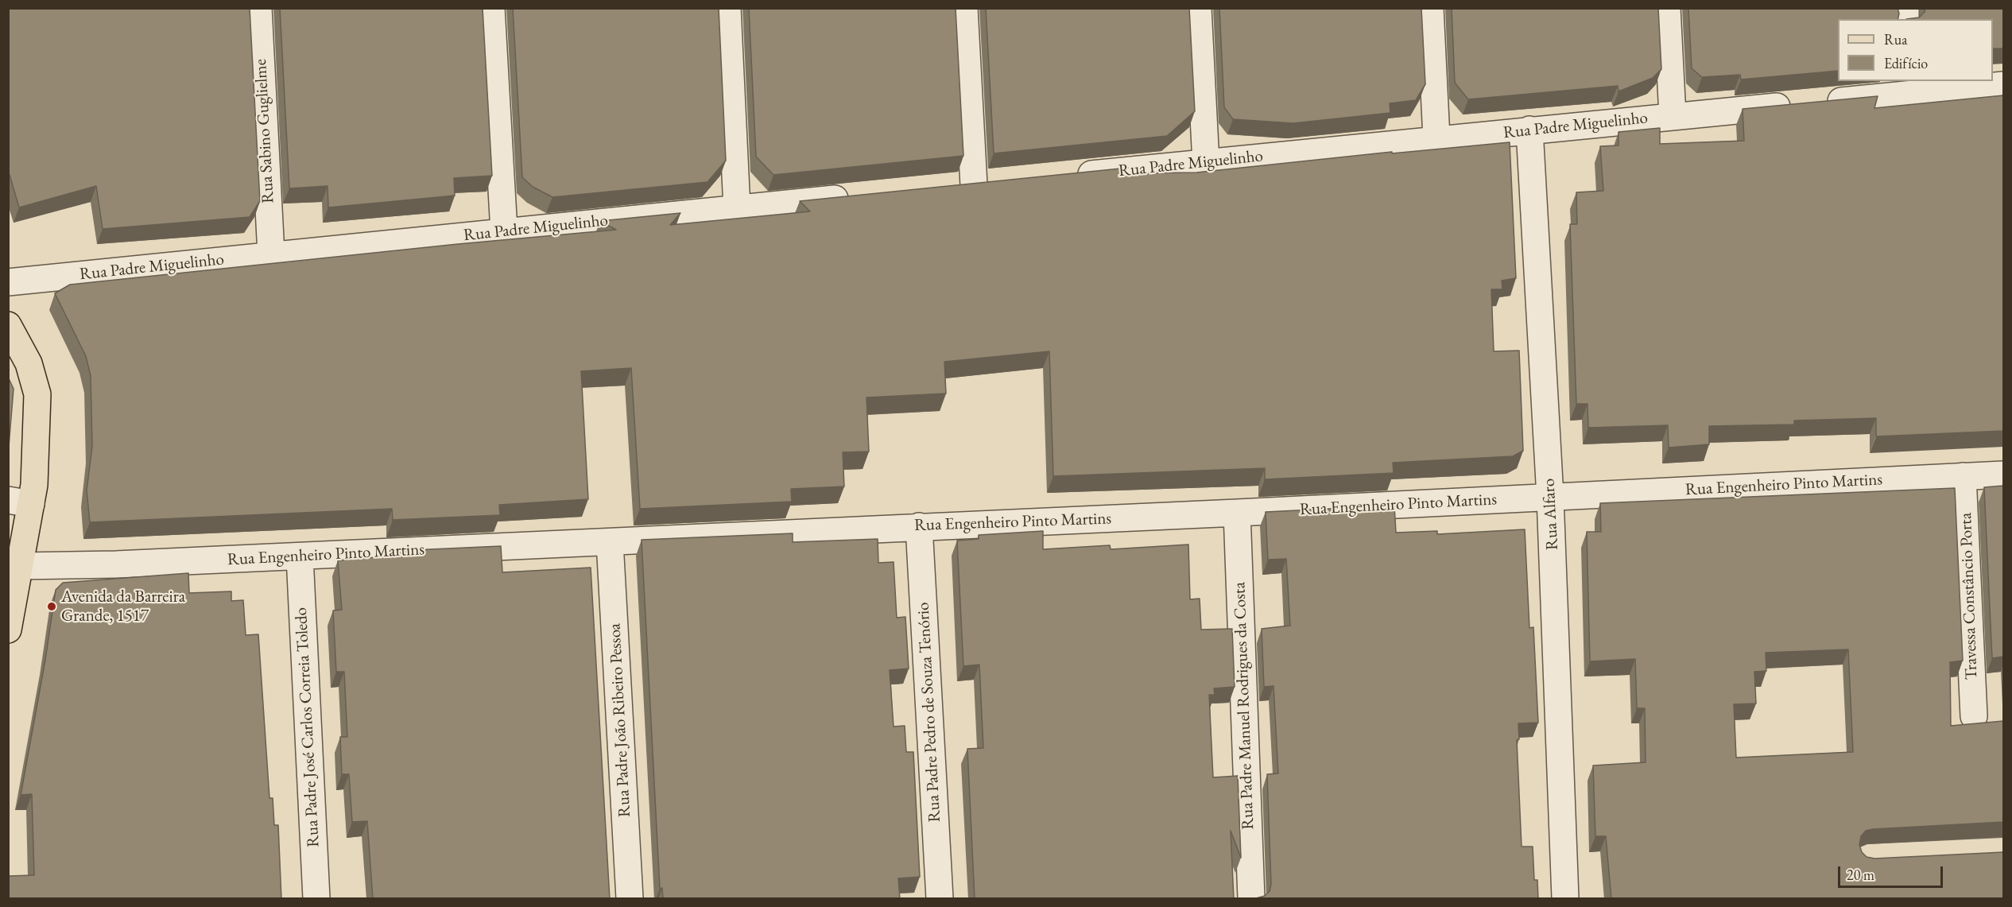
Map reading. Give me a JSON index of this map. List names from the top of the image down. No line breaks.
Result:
{"streets":{"street":["Rua Padre Miguelinho","Rua Sabino Guglielme","Rua Engenheiro Pinto Martins","Rua Alfaro","Travessa Constâncio Porta","Rua Padre Manuel Rodrigues da Costa","Rua Padre Pedro de Souza Tenório","Rua Padre João Ribeiro Pessoa","Rua Padre José Carlos Correia Toledo"]},"crossings":[["Rua Padre Miguelinho","Rua Sabino Guglielme"],["Rua Padre Miguelinho","Rua Alfaro"],["Rua Engenheiro Pinto Martins","Rua Alfaro"],["Rua Engenheiro Pinto Martins","Travessa Constâncio Porta"],["Rua Engenheiro Pinto Martins","Rua Padre Manuel Rodrigues da Costa"],["Rua Engenheiro Pinto Martins","Rua Padre Pedro de Souza Tenório"],["Rua Engenheiro Pinto Martins","Rua Padre João Ribeiro Pessoa"],["Rua Engenheiro Pinto Martins","Rua Padre José Carlos Correia Toledo"]],"places":["Avenida da Barreira Grande, 1517"],"legend":["Rua","Edifício"],"scale_bar":"20 m"}
